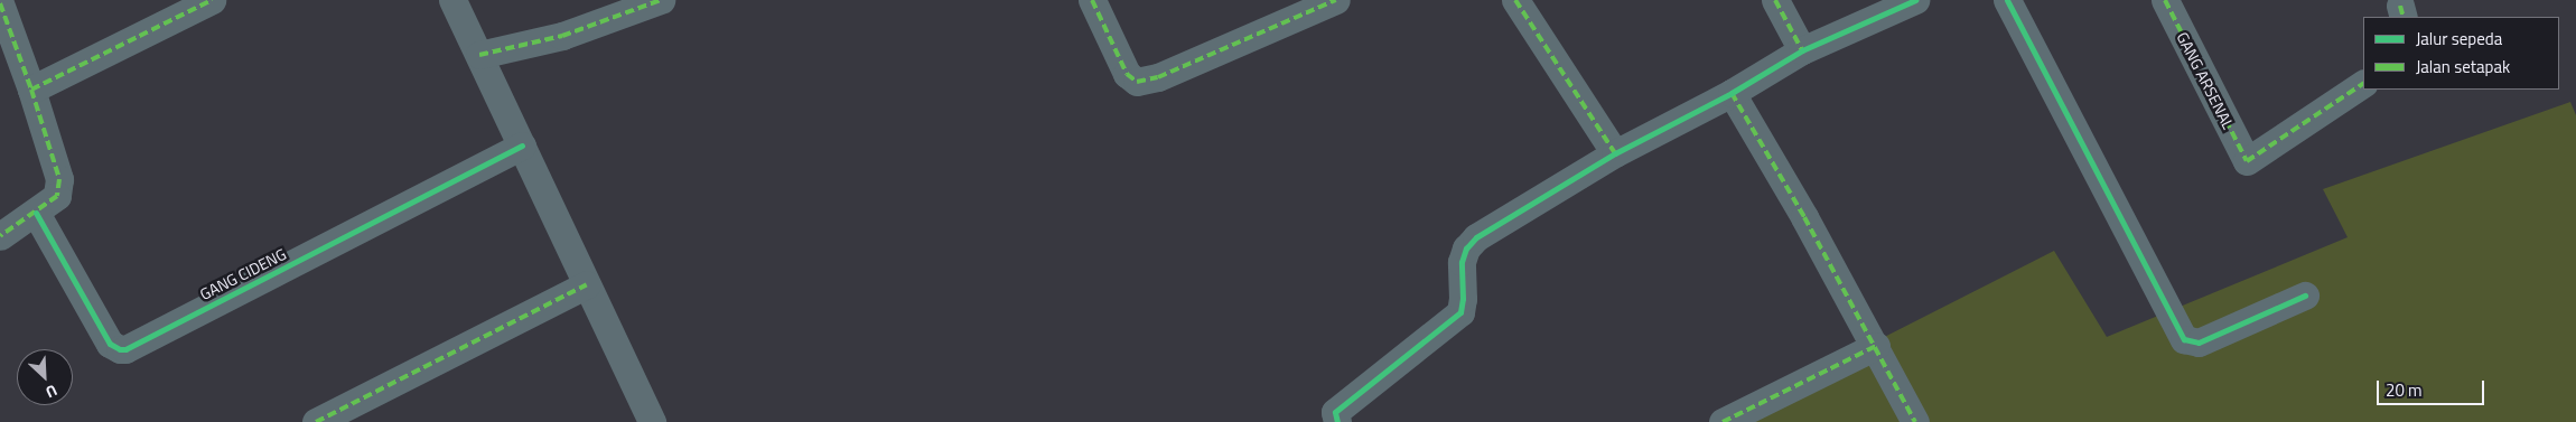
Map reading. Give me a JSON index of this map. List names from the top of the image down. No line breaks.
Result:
{"streets":{"street":["GANG ARSENAL","GANG CIDENG"]},"legend":["Jalur sepeda","Jalan setapak"],"scale_bar":"20 m","north":"bottom right"}
